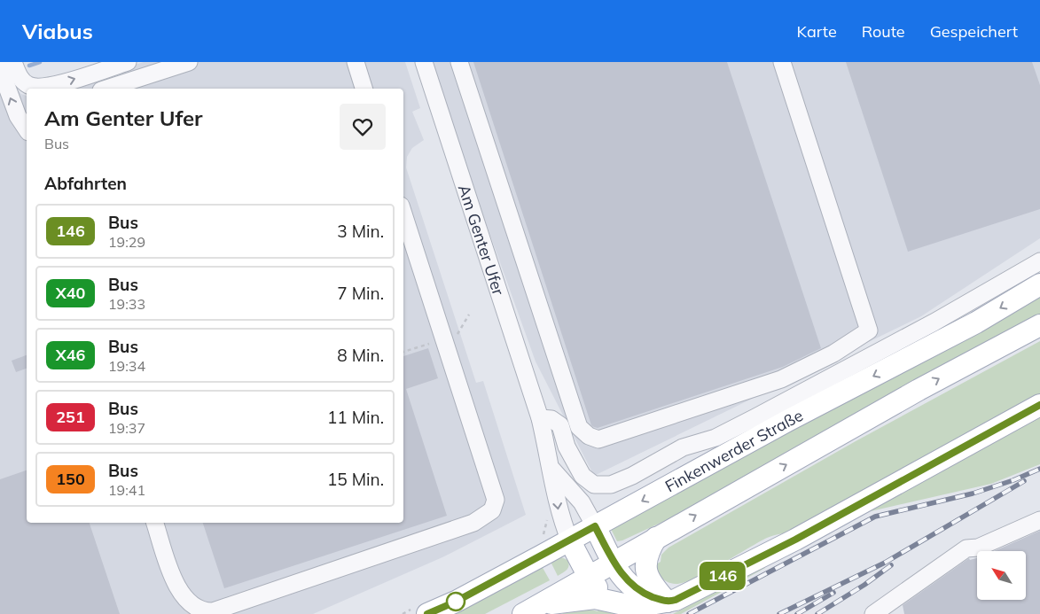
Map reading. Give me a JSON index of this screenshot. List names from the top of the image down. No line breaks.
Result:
{"streets":{"main road":["Finkenwerder Straße"],"street":["Am Genter Ufer"]},"crossings":[["Am Genter Ufer","Finkenwerder Straße"]],"lines":["bus line 146"],"north":"top left","page":{"header":"Viabus","nav":["Karte","Route","Gespeichert"],"on_map":"146","heading":[["Am Genter Ufer","Bus"],"Abfahrten"],"list":[{"mark":"146","name":"Bus","note":"19:29","value":"3 Min."},{"mark":"X40","name":"Bus","note":"19:33","value":"7 Min."},{"mark":"X46","name":"Bus","note":"19:34","value":"8 Min."},{"mark":"251","name":"Bus","note":"19:37","value":"11 Min."},{"mark":"150","name":"Bus","note":"19:41","value":"15 Min."}]}}
